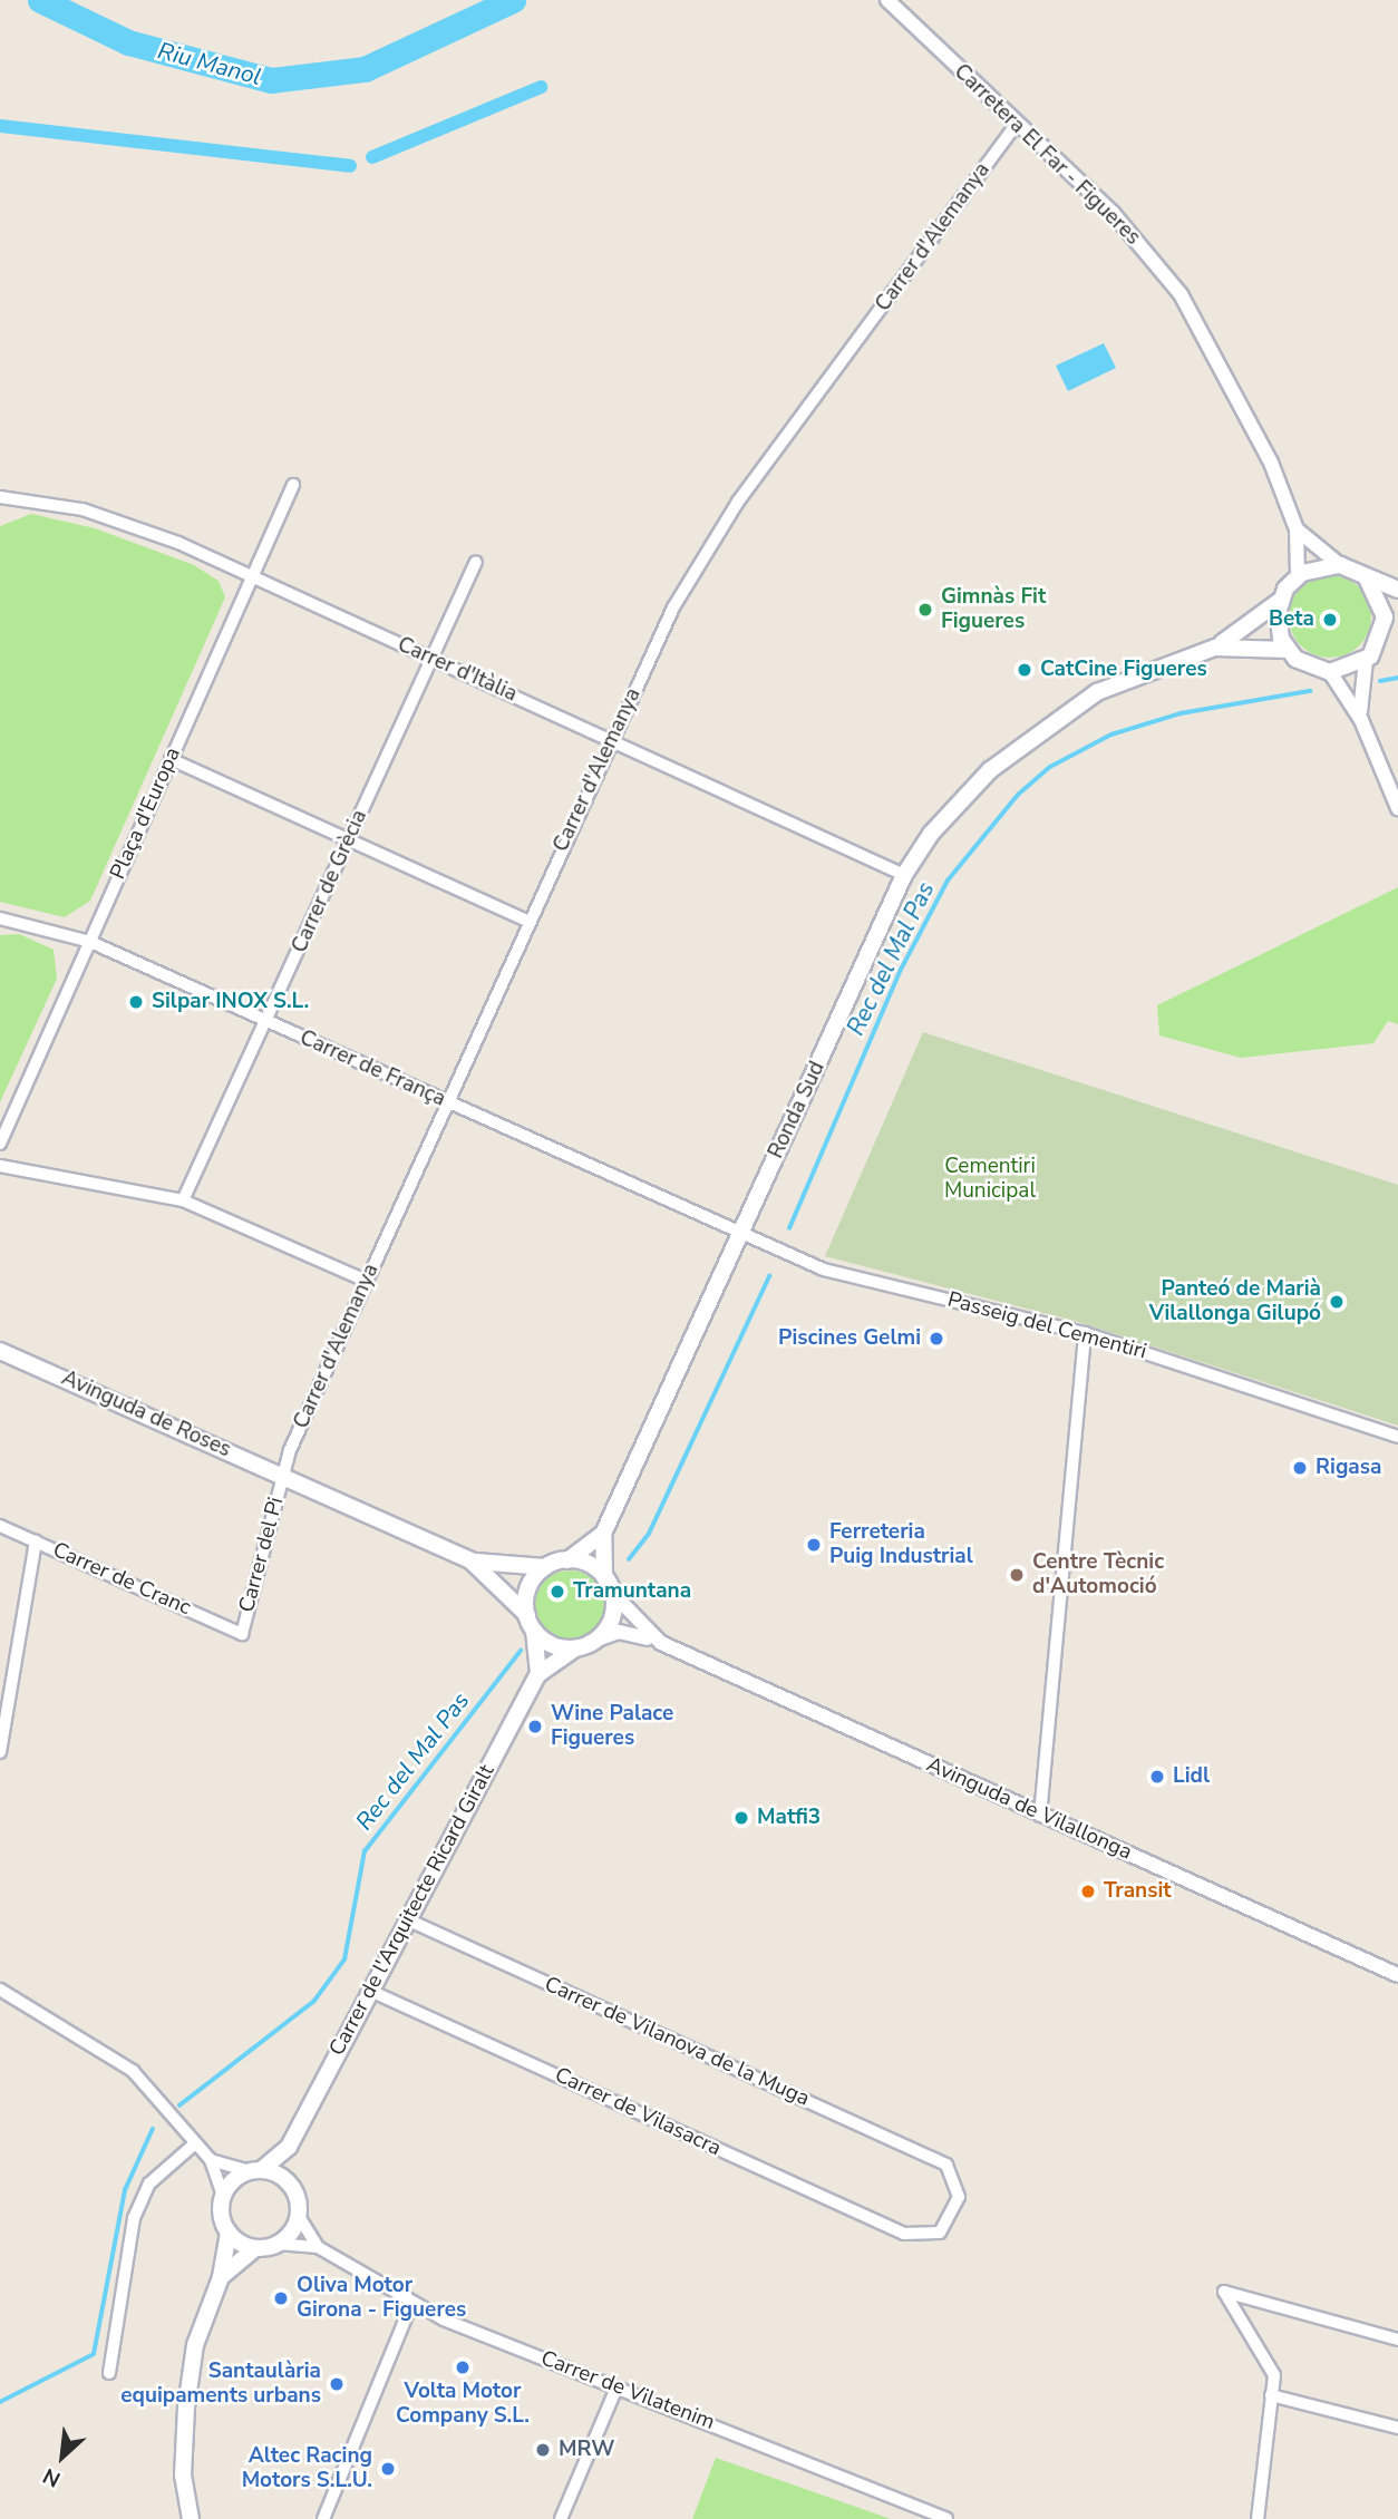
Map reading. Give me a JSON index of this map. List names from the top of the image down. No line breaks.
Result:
{"streets":{"main road":["Ronda Sud","Avinguda de Roses","Carrer de l'Arquitecte Ricard Giralt"],"street":["Carretera El Far - Figueres","Carrer d'Alemanya","Carrer d'Itàlia","Plaça d'Europa","Carrer de Grècia","Carrer de França","Passeig del Cementiri","Carrer del Pi","Carrer de Cranc","Avinguda de Vilallonga","Carrer de Vilanova de la Muga","Carrer de Vilasacra","Carrer de Vilatenim"]},"crossings":[["Carretera El Far - Figueres","Carrer d'Alemanya"],["Carretera El Far - Figueres","Ronda Sud"],["Carrer d'Alemanya","Carrer d'Itàlia"],["Carrer d'Alemanya","Carrer de França"],["Carrer d'Alemanya","Avinguda de Roses"],["Carrer d'Alemanya","Carrer del Pi"],["Carrer d'Itàlia","Plaça d'Europa"],["Carrer d'Itàlia","Carrer de Grècia"],["Carrer d'Itàlia","Ronda Sud"],["Plaça d'Europa","Carrer de França"],["Carrer de Grècia","Carrer de França"],["Carrer de França","Ronda Sud"],["Carrer de França","Passeig del Cementiri"],["Ronda Sud","Passeig del Cementiri"],["Ronda Sud","Avinguda de Vilallonga"],["Ronda Sud","Carrer de l'Arquitecte Ricard Giralt"],["Avinguda de Roses","Carrer del Pi"],["Carrer del Pi","Carrer de Cranc"],["Avinguda de Vilallonga","Carrer de l'Arquitecte Ricard Giralt"],["Carrer de l'Arquitecte Ricard Giralt","Carrer de Vilanova de la Muga"],["Carrer de l'Arquitecte Ricard Giralt","Carrer de Vilasacra"],["Carrer de l'Arquitecte Ricard Giralt","Carrer de Vilatenim"],["Carrer de Vilanova de la Muga","Carrer de Vilasacra"]],"water":["Riu Manol","Rec del Mal Pas"],"parks":["Cementiri Municipal"],"places":["Gimnàs Fit Figueres","Beta","CatCine Figueres","Silpar INOX S.L.","Panteó de Marià Vilallonga Gilupó","Piscines Gelmi","Rigasa","Ferreteria Puig Industrial","Centre Tècnic d'Automoció","Tramuntana","Wine Palace Figueres","Lidl","Matfi3","Transit","Oliva Motor Girona - Figueres","Volta Motor Company S.L.","Santaulària equipaments urbans","MRW","Altec Racing Motors S.L.U."],"north":"bottom left"}
